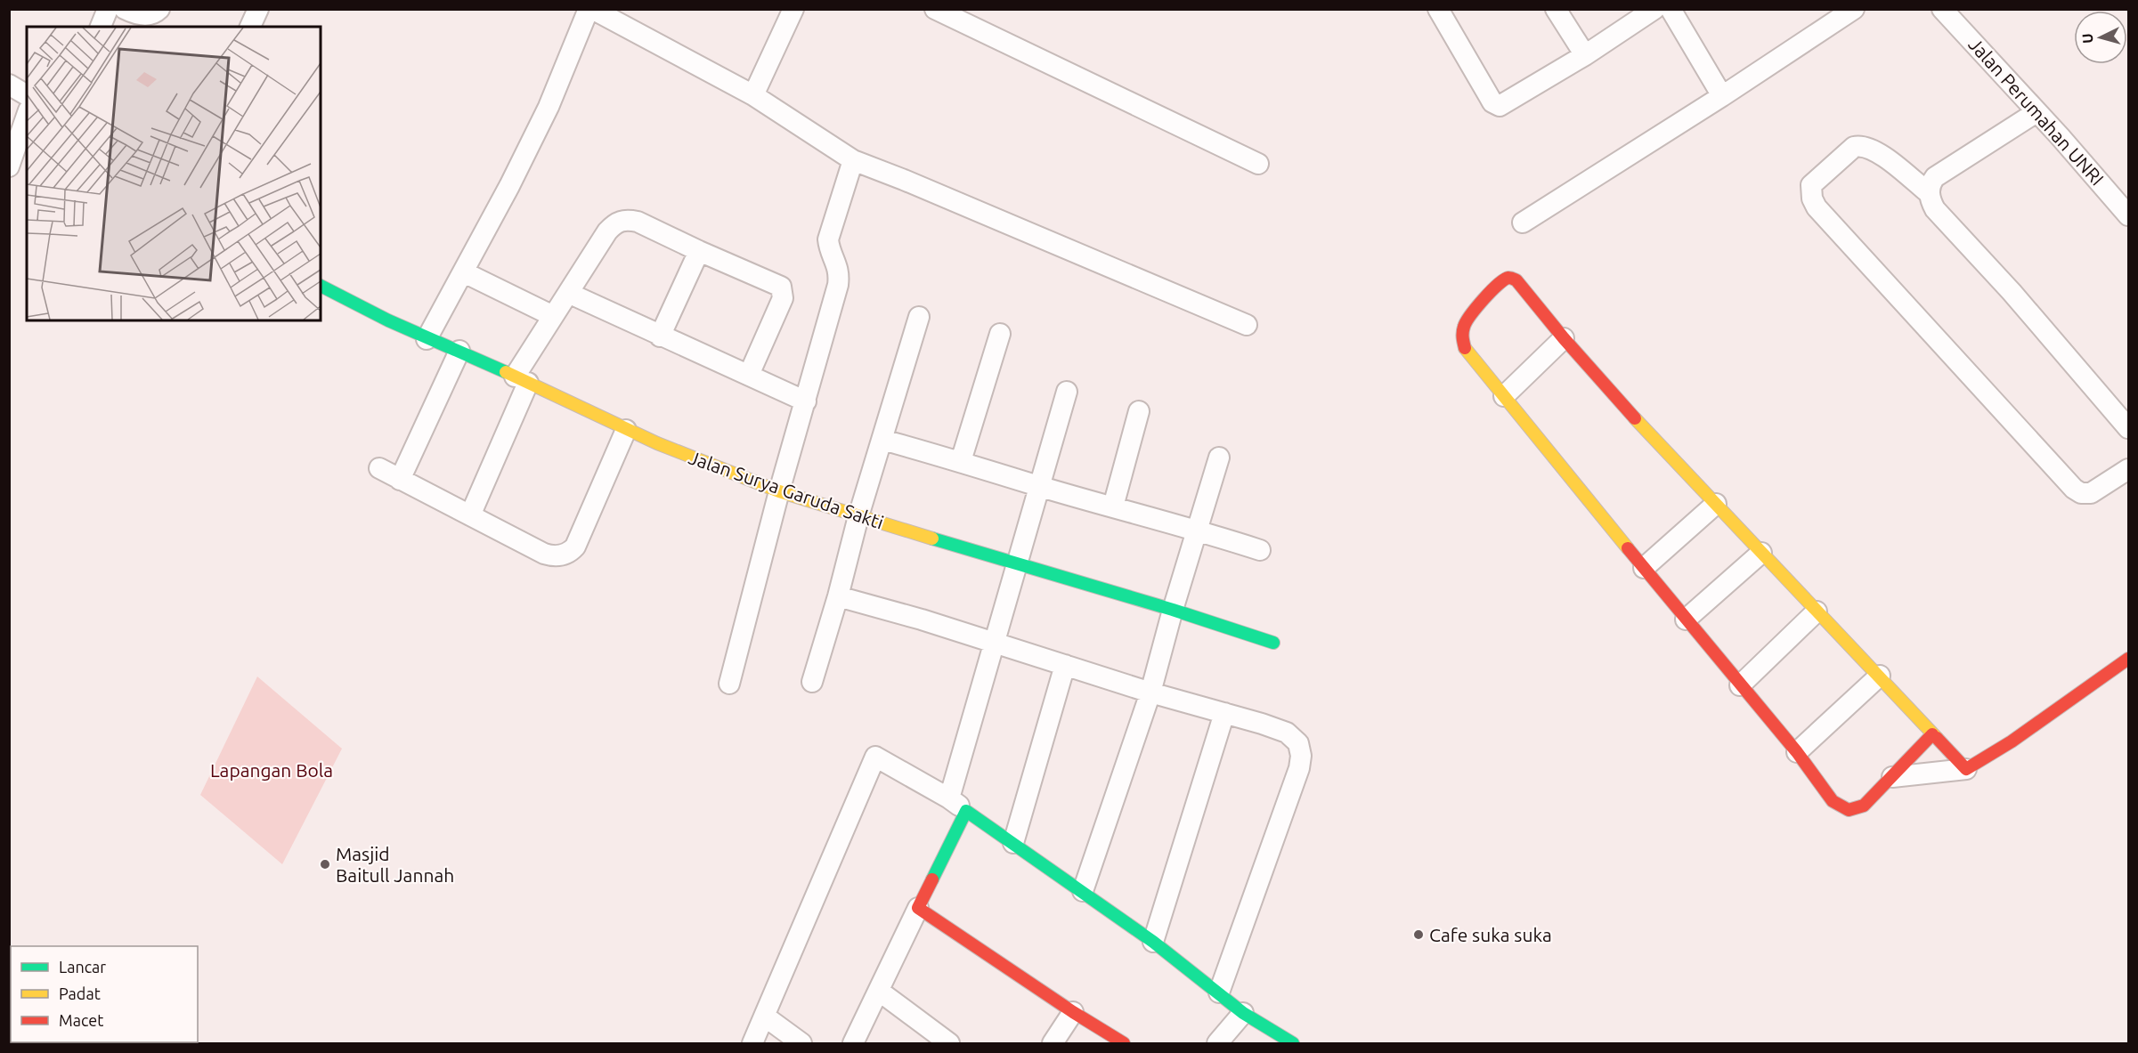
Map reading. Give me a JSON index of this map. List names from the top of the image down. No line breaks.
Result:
{"streets":{"street":["Jalan Perumahan UNRI","Jalan Surya Garuda Sakti"]},"parks":["Lapangan Bola"],"places":["Masjid Baitull Jannah","Cafe suka suka"],"legend":["Lancar","Padat","Macet"],"north":"left"}
